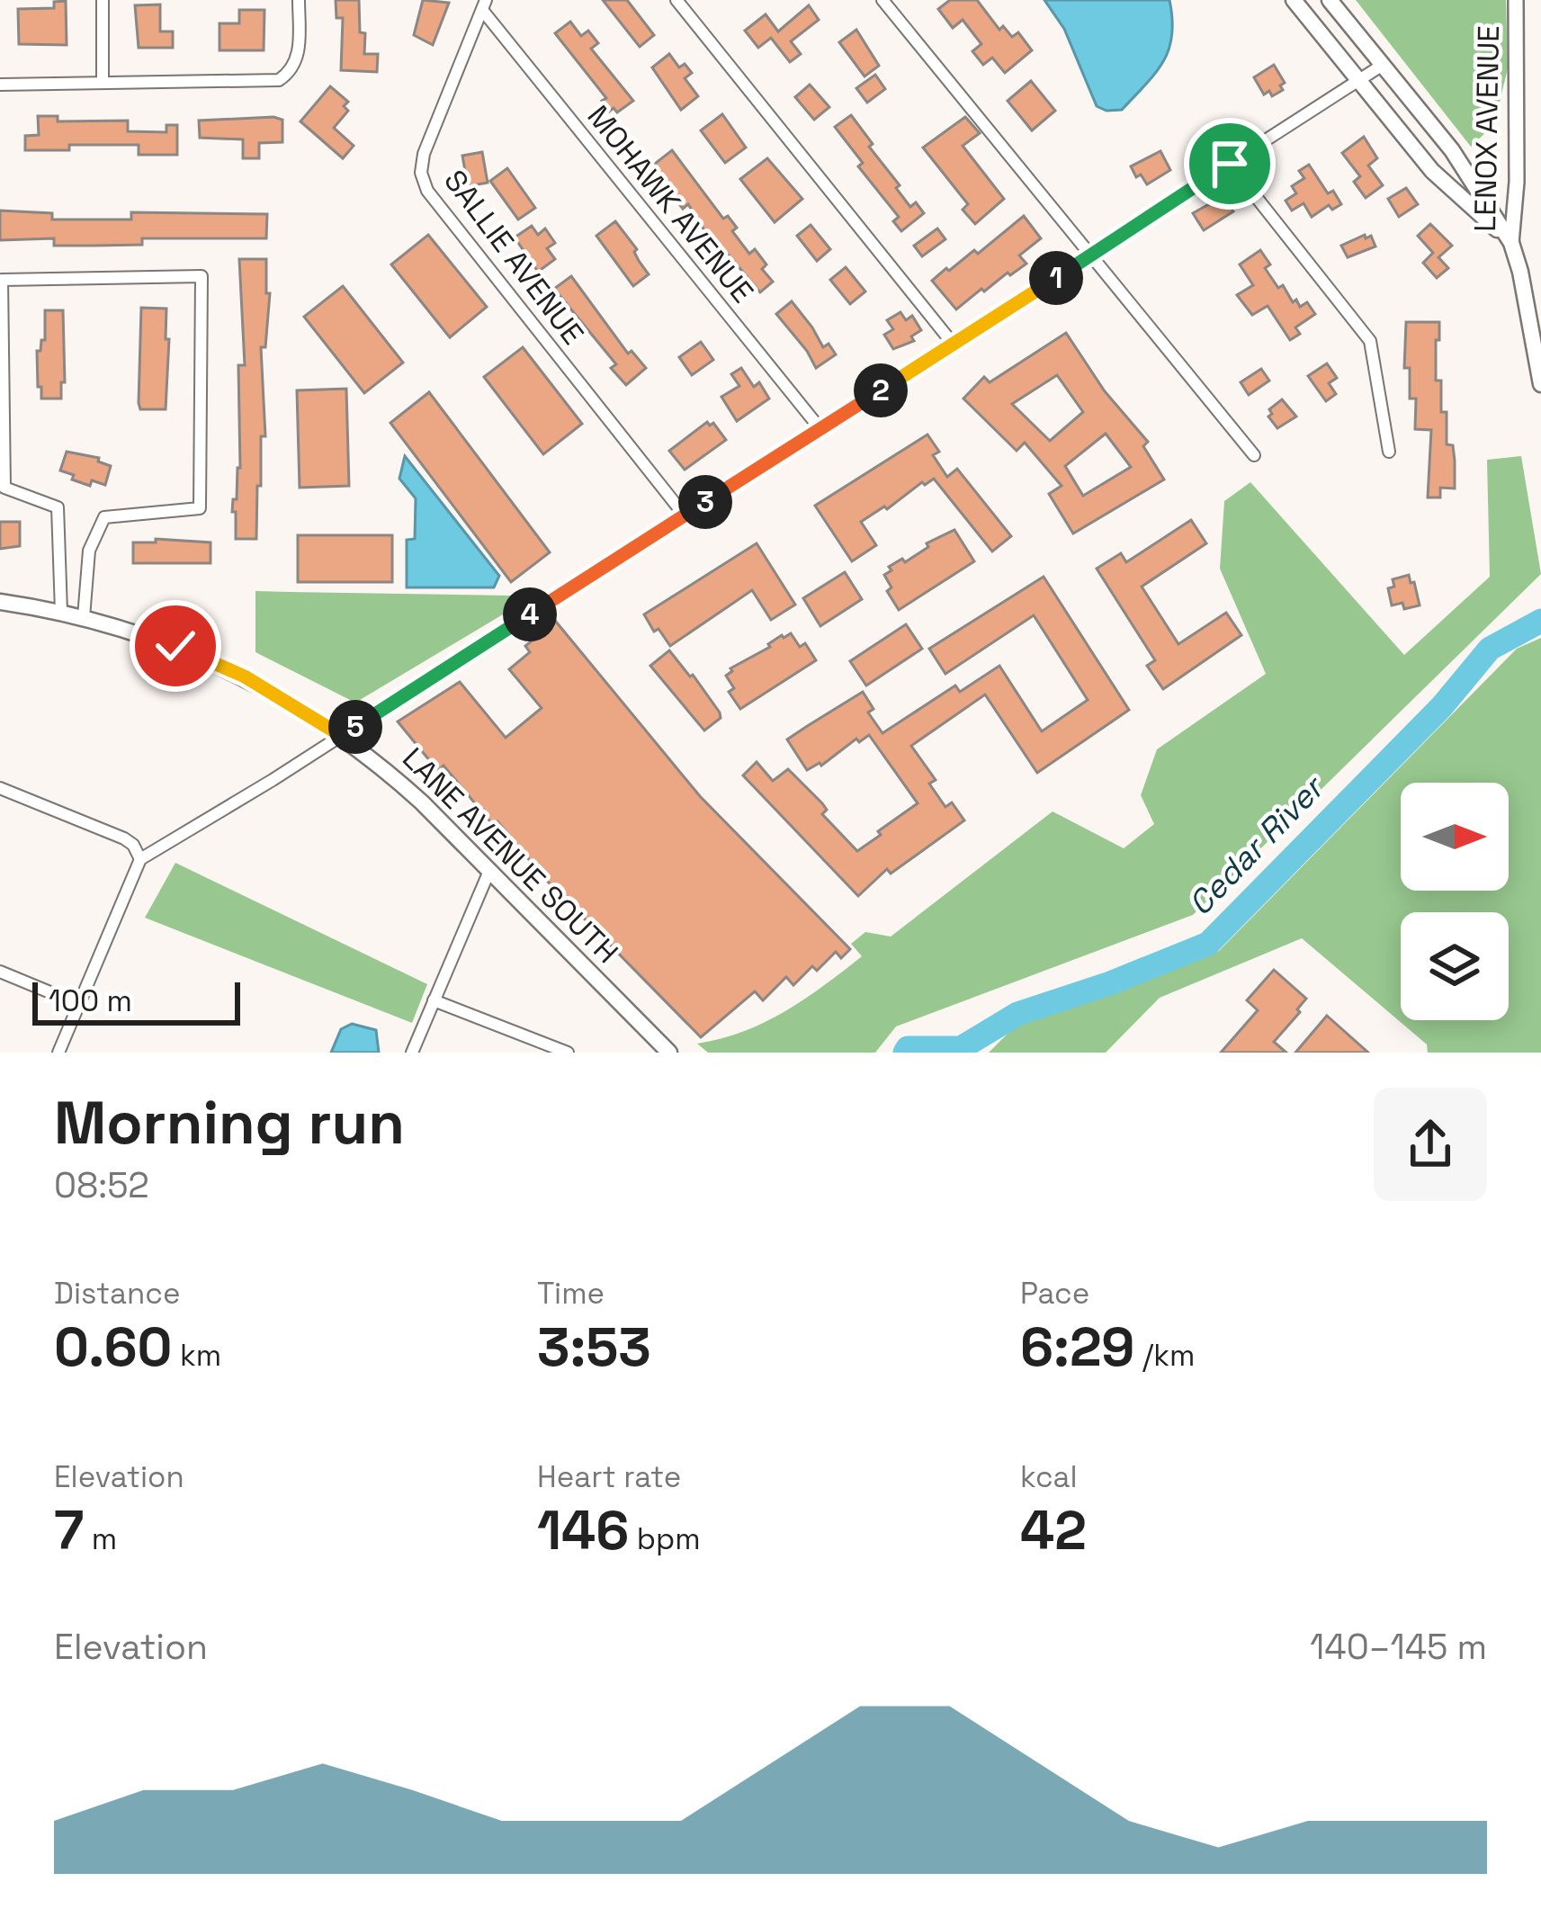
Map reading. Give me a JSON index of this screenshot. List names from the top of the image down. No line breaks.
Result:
{"streets":{"main road":["LENOX AVENUE","LANE AVENUE SOUTH"],"street":["MOHAWK AVENUE","SALLIE AVENUE"]},"crossings":[["MOHAWK AVENUE","SALLIE AVENUE"]],"water":["Cedar River"],"scale_bar":"100 m","north":"right","page":{"pins":["1","2","3","4","5"],"scale":"100 m","heading":["Morning run","08:52"],"stats":[["Distance","0.60 km"],["Time","3:53"],["Pace","6:29 /km"],["Elevation","7 m"],["Heart rate","146 bpm"],["kcal","42"]],"chart":["Elevation","140–145 m"]}}
